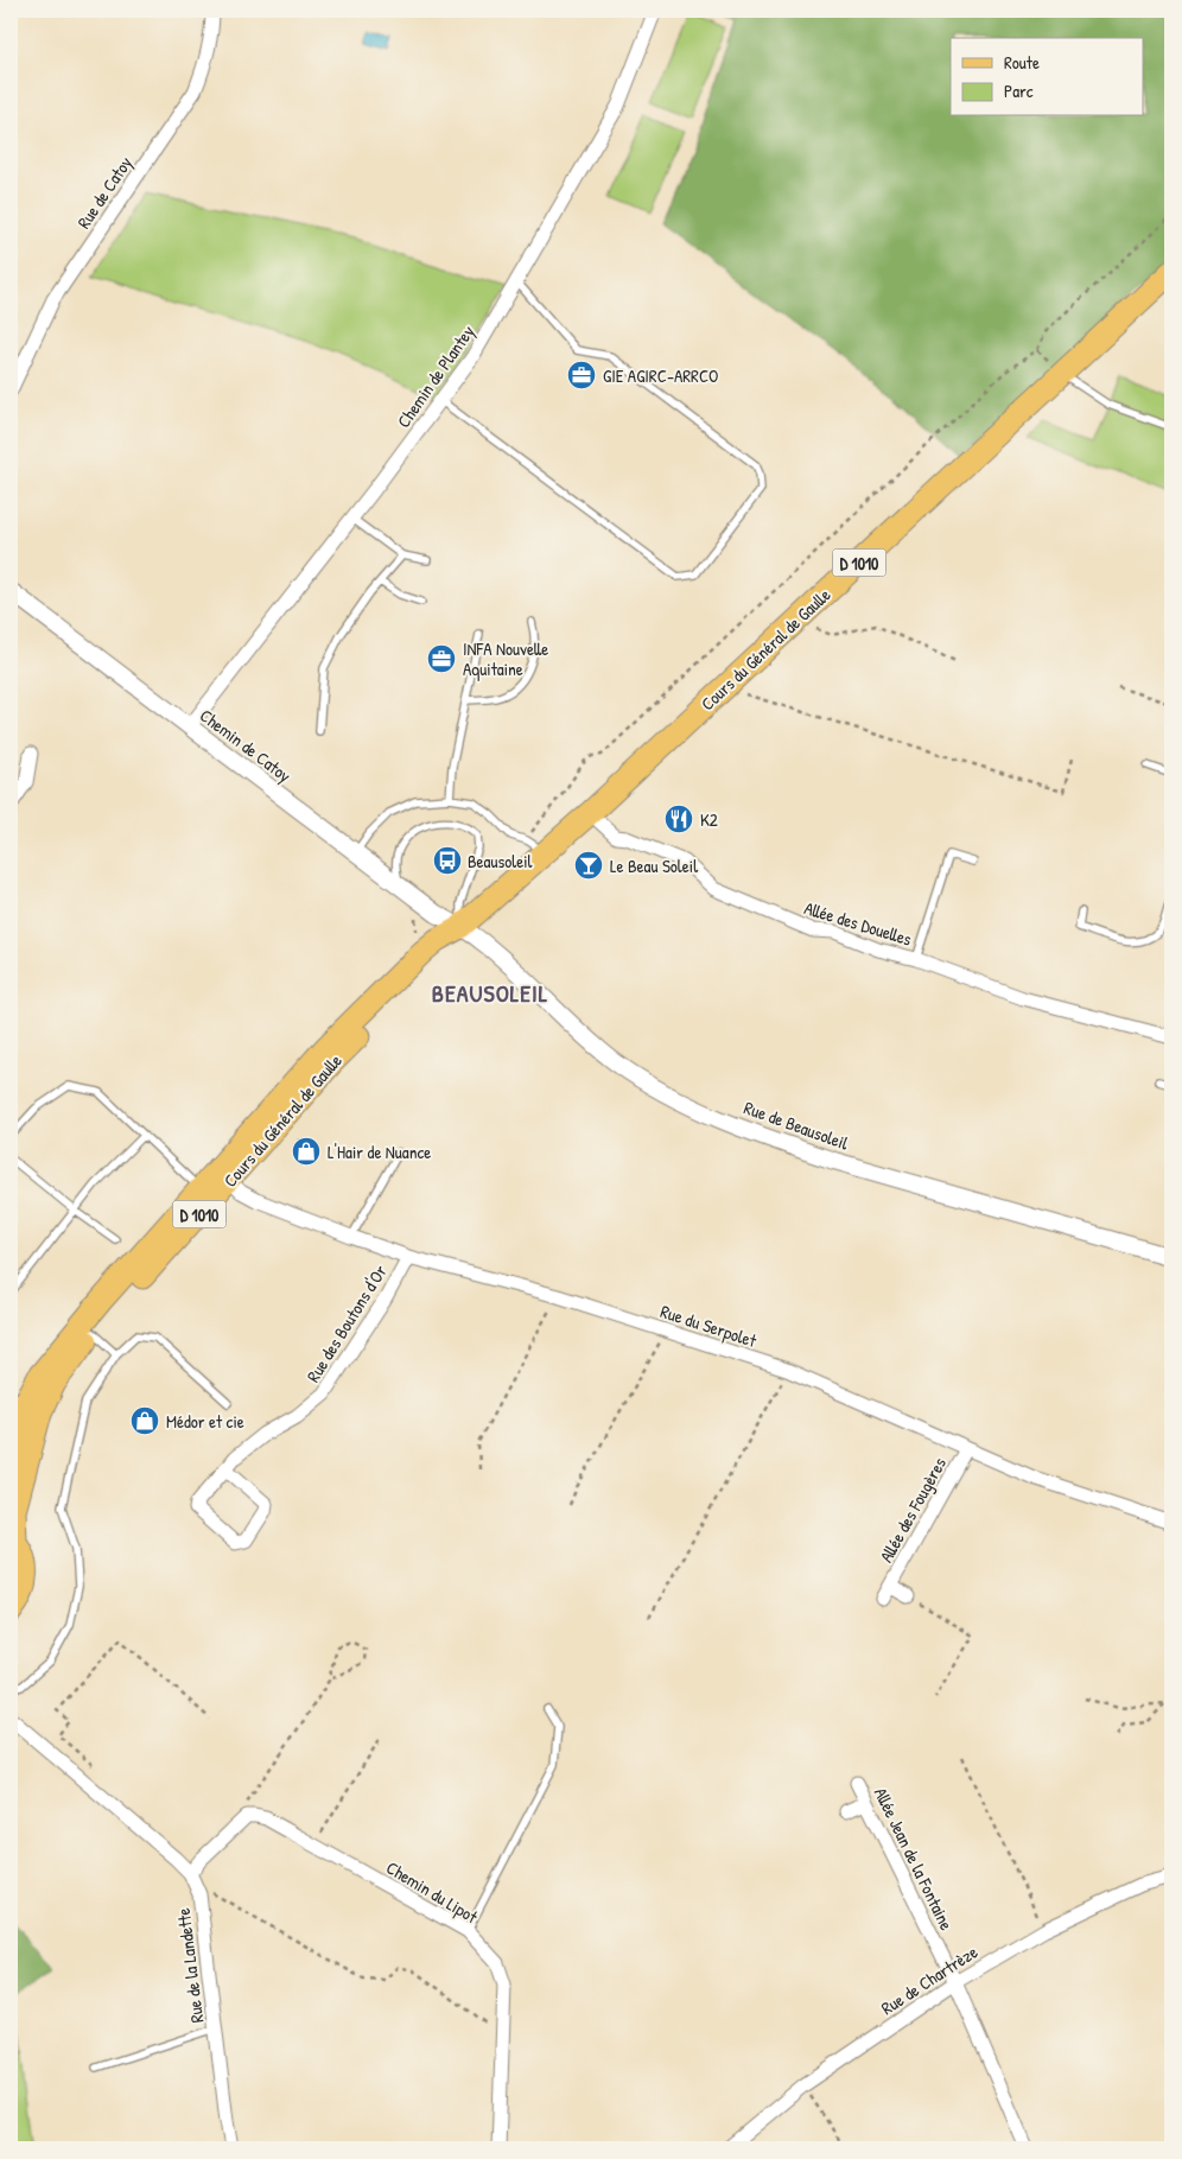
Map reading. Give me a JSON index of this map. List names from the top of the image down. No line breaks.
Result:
{"streets":{"main road":["D 1010","Cours du Général de Gaulle"],"street":["Rue de Catoy","Chemin de Plantey","Chemin de Catoy","Allée des Douelles","Rue de Beausoleil","Rue des Boutons d'Or","Rue du Serpolet","Allée des Fougères","Allée Jean de la Fontaine","Chemin du Lipot","Rue de la Landette","Rue de Chartrèze"]},"crossings":[["Chemin de Plantey","Chemin de Catoy"],["Cours du Général de Gaulle","Chemin de Catoy"],["Cours du Général de Gaulle","Allée des Douelles"],["Cours du Général de Gaulle","Rue de Beausoleil"],["Cours du Général de Gaulle","Rue du Serpolet"],["Chemin de Catoy","Rue de Beausoleil"],["Rue des Boutons d'Or","Rue du Serpolet"],["Rue du Serpolet","Allée des Fougères"],["Allée Jean de la Fontaine","Rue de Chartrèze"]],"districts":["BEAUSOLEIL"],"places":{"office":["GIE AGIRC-ARRCO","INFA Nouvelle Aquitaine"],"restaurant":["K2"],"bus stop":["Beausoleil"],"bar":["Le Beau Soleil"],"shop":["L'Hair de Nuance","Médor et cie"]},"legend":["Route","Parc"]}
